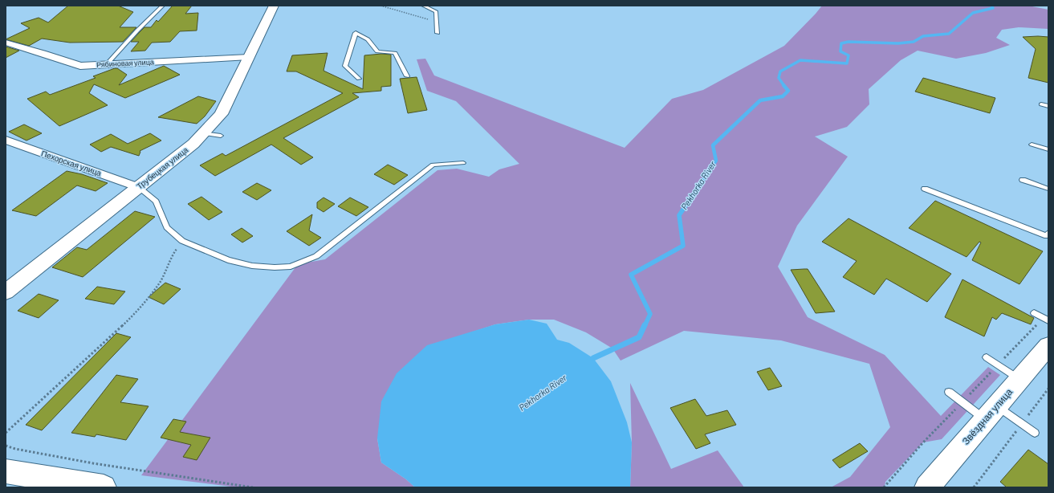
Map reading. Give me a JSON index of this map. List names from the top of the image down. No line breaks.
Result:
{"streets":{"main road":["Трубецкая улица","Звёздная улица"],"street":["Рябиновая улица","Пехорская улица"]},"crossings":[["Рябиновая улица","Трубецкая улица"],["Пехорская улица","Трубецкая улица"]],"water":["Pekhorka River"]}
